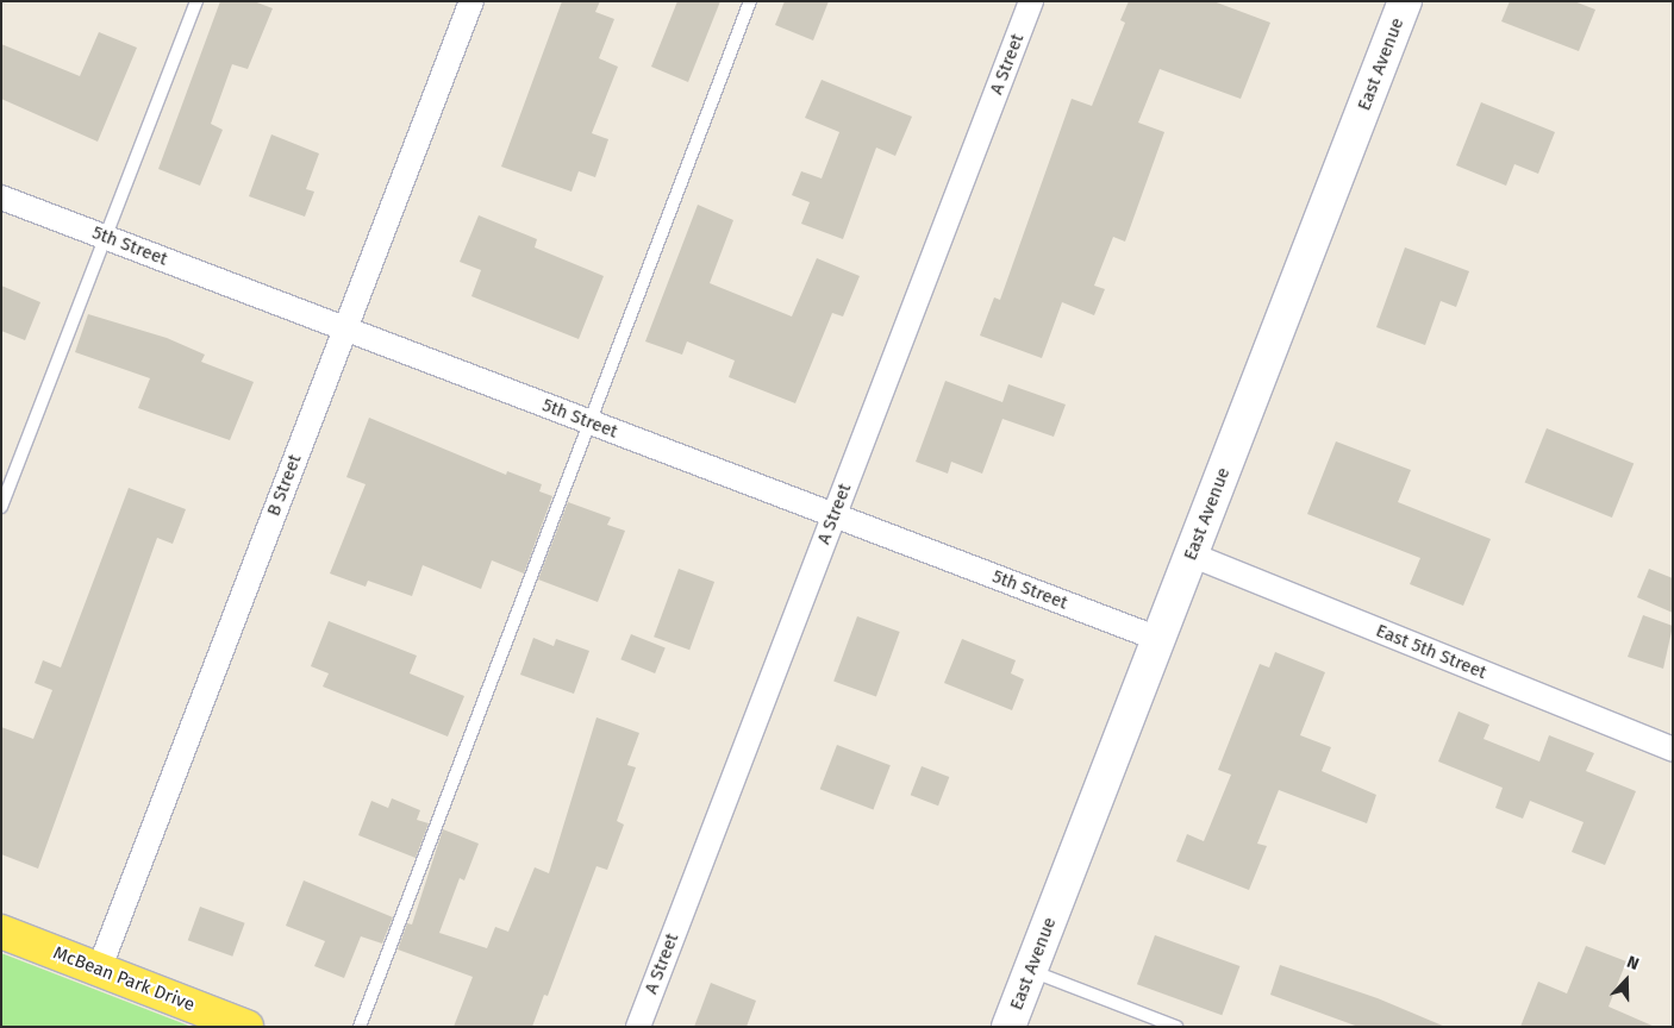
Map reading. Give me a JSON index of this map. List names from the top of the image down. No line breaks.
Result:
{"streets":{"main road":["McBean Park Drive"],"street":["A Street","East Avenue","5th Street","B Street","East 5th Street"]},"crossings":[["A Street","5th Street"],["East Avenue","5th Street"],["East Avenue","East 5th Street"],["5th Street","B Street"],["B Street","McBean Park Drive"]],"north":"top"}
